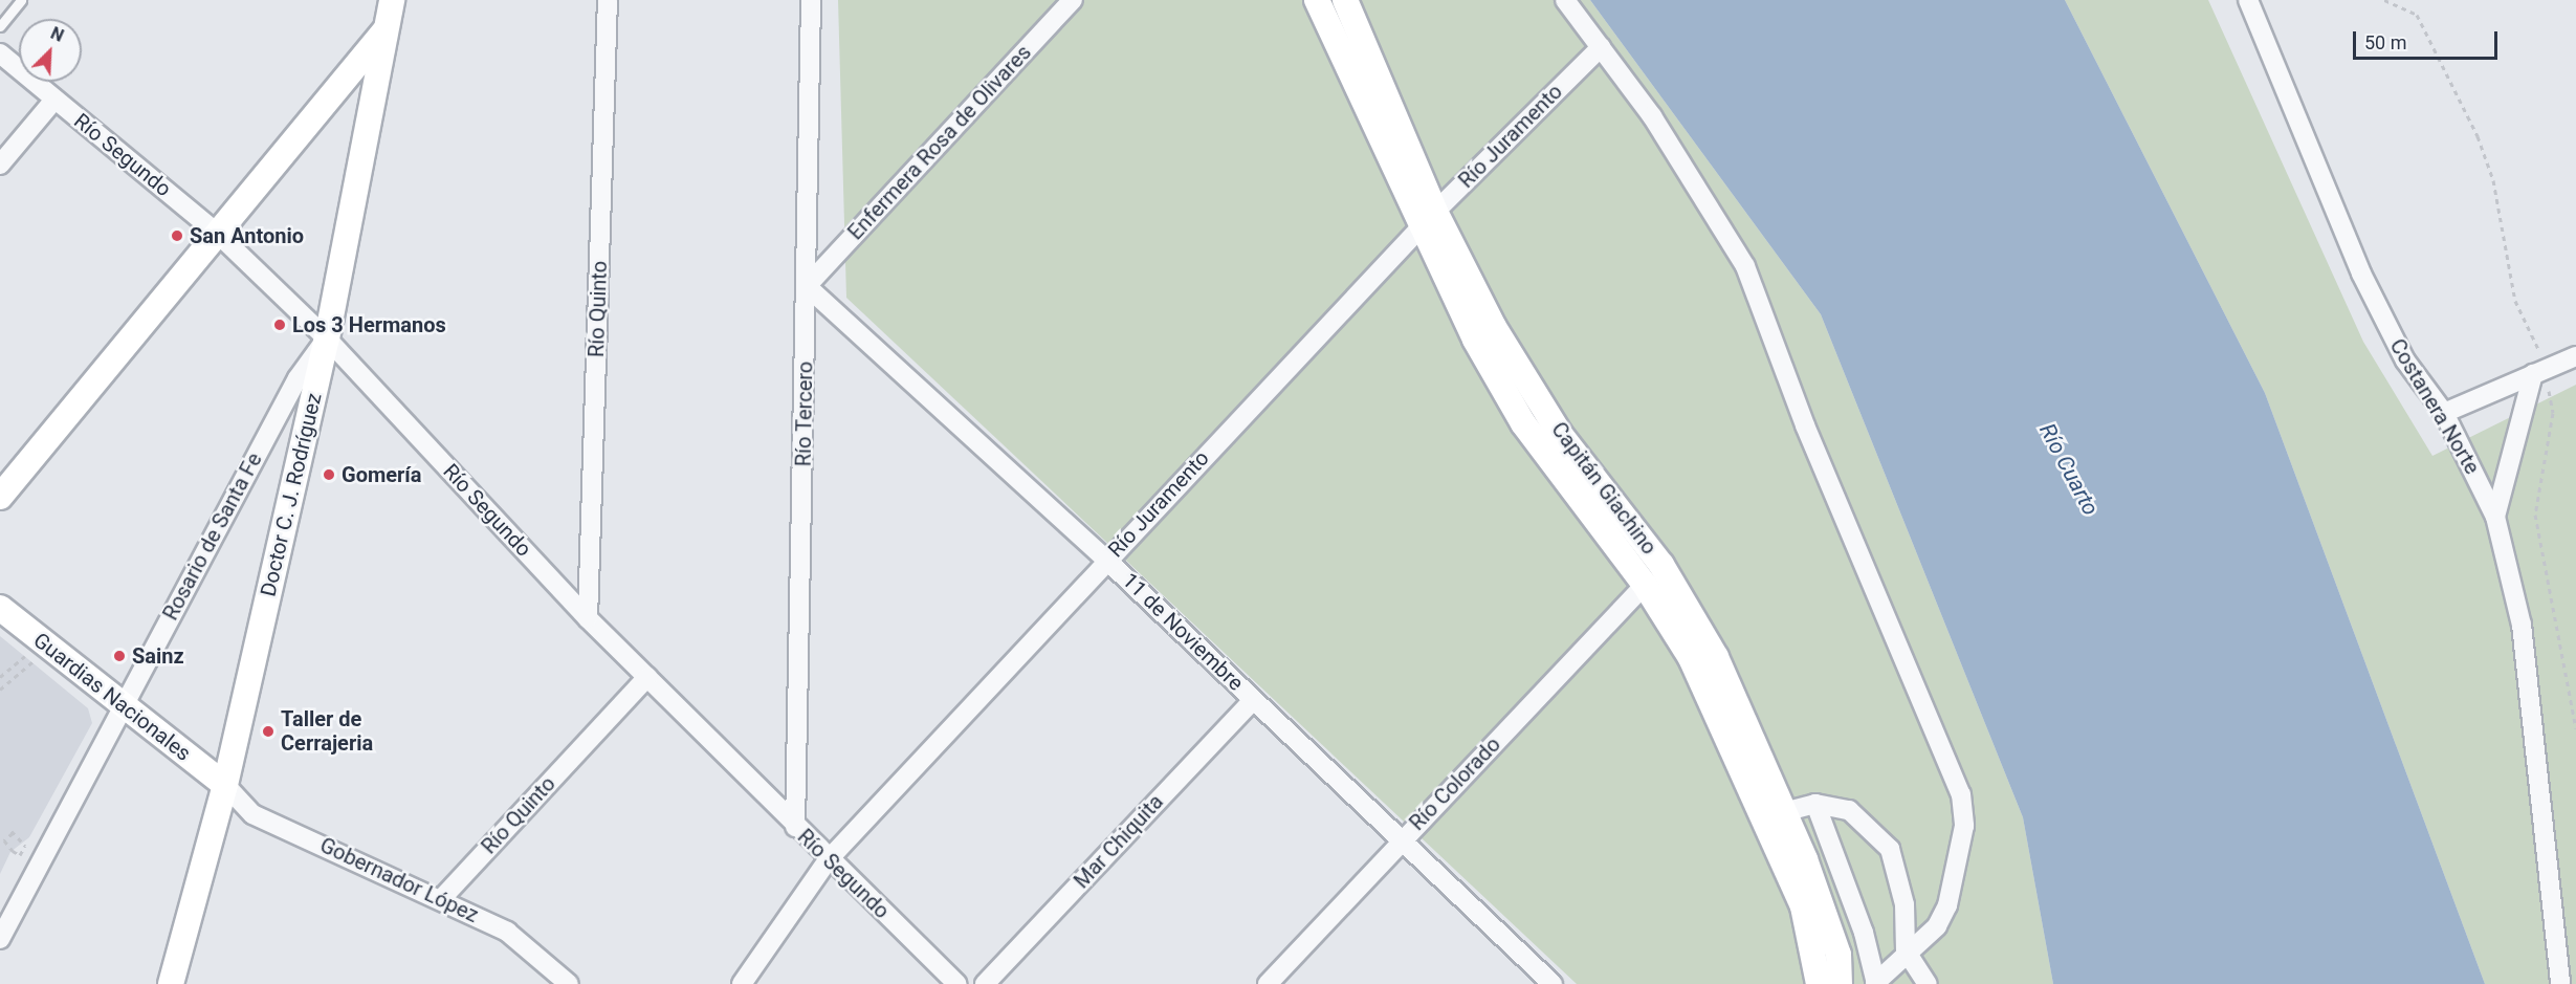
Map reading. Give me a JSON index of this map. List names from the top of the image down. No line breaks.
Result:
{"streets":{"main road":["Capitán Giachino","Doctor C. J. Rodríguez","Guardias Nacionales"],"street":["Río Juramento","Enfermera Rosa de Olivares","Río Segundo","Río Quinto","Costanera Norte","Río Tercero","Rosario de Santa Fe","11 de Noviembre","Río Colorado","Mar Chiquita","Gobernador López"]},"crossings":[["Río Juramento","Río Segundo"],["Río Juramento","Capitán Giachino"],["Río Juramento","11 de Noviembre"],["Enfermera Rosa de Olivares","Río Tercero"],["Enfermera Rosa de Olivares","11 de Noviembre"],["Río Segundo","Río Quinto"],["Río Segundo","Río Tercero"],["Río Segundo","Doctor C. J. Rodríguez"],["Río Segundo","Rosario de Santa Fe"],["Río Quinto","Gobernador López"],["Río Tercero","11 de Noviembre"],["Capitán Giachino","Río Colorado"],["Doctor C. J. Rodríguez","Rosario de Santa Fe"],["Doctor C. J. Rodríguez","Guardias Nacionales"],["Doctor C. J. Rodríguez","Gobernador López"],["Rosario de Santa Fe","Guardias Nacionales"],["11 de Noviembre","Río Colorado"],["11 de Noviembre","Mar Chiquita"],["Guardias Nacionales","Gobernador López"]],"water":["Río Cuarto"],"places":["San Antonio","Los 3 Hermanos","Gomería","Sainz","Taller de Cerrajeria"],"scale_bar":"50 m","north":"top right"}
